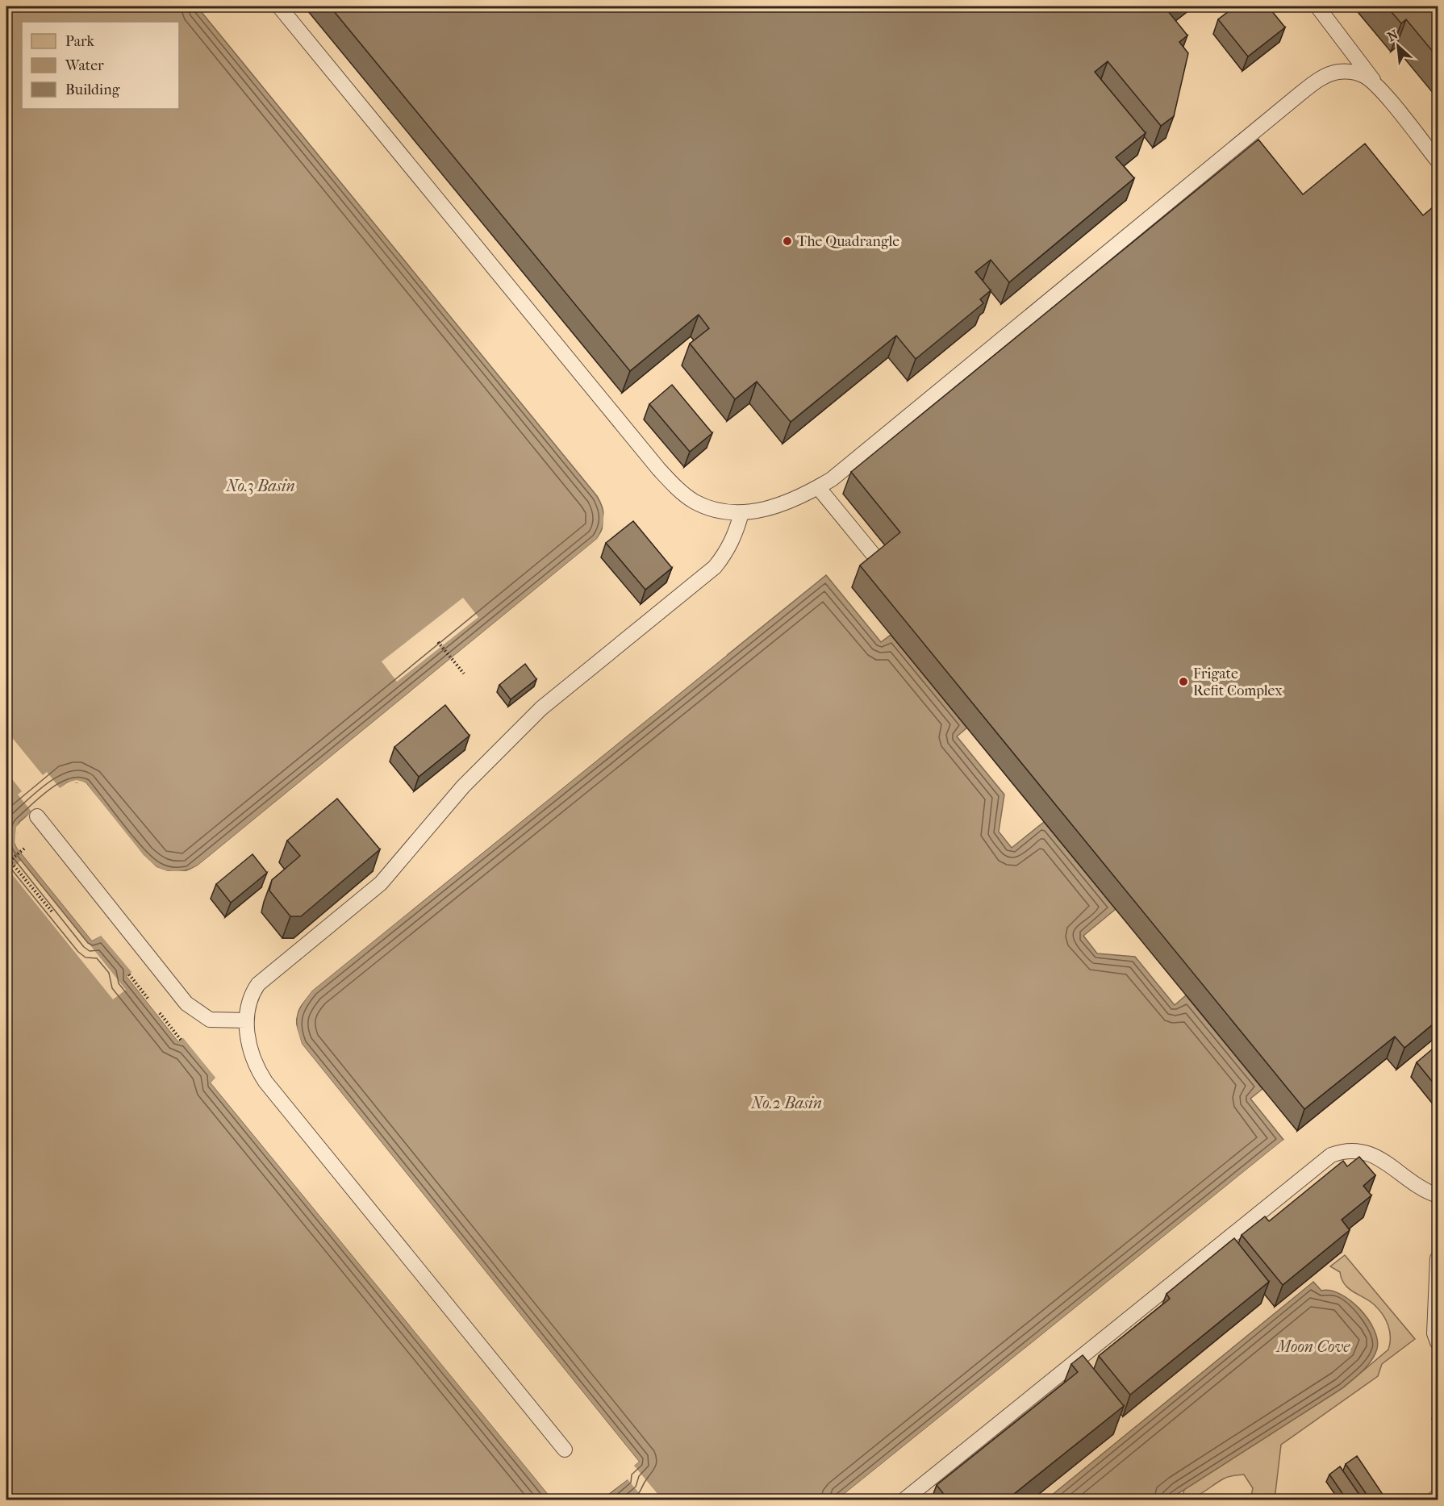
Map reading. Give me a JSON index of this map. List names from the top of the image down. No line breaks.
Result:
{"water":["No.3 Basin","No.2 Basin","Moon Cove"],"places":["The Quadrangle","Frigate Refit Complex"],"legend":["Park","Water","Building"],"north":"top left"}
